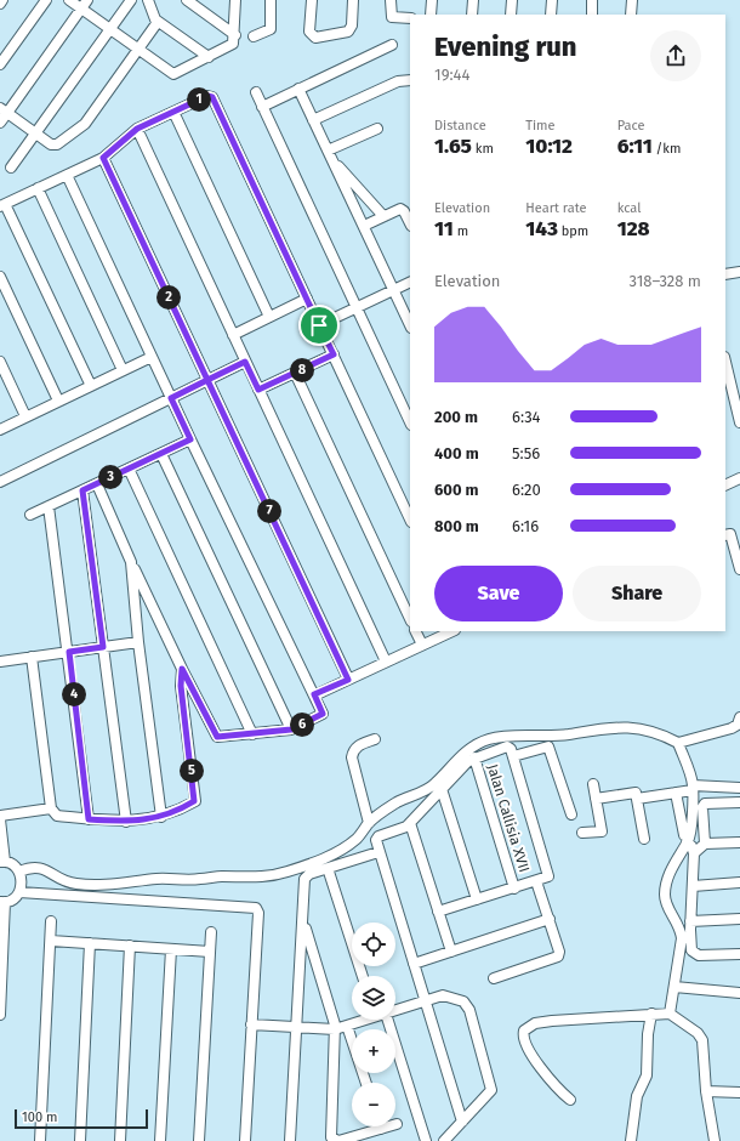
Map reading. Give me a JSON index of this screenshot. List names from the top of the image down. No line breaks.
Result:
{"streets":{"street":["Jalan Callisia XVII"]},"scale_bar":"100 m","page":{"heading":["Evening run","19:44"],"pins":["1","2","8","3","7","4","6","5"],"stats":[["Distance","1.65 km"],["Time","10:12"],["Pace","6:11 /km"],["Elevation","11 m"],["Heart rate","143 bpm"],["kcal","128"]],"chart":["Elevation","318–328 m"],"list":[{"name":"200 m","note":"6:34"},{"name":"400 m","note":"5:56"},{"name":"600 m","note":"6:20"},{"name":"800 m","note":"6:16"}],"buttons":["Save","Share"],"map_buttons":["+","−"],"scale":"100 m"}}
